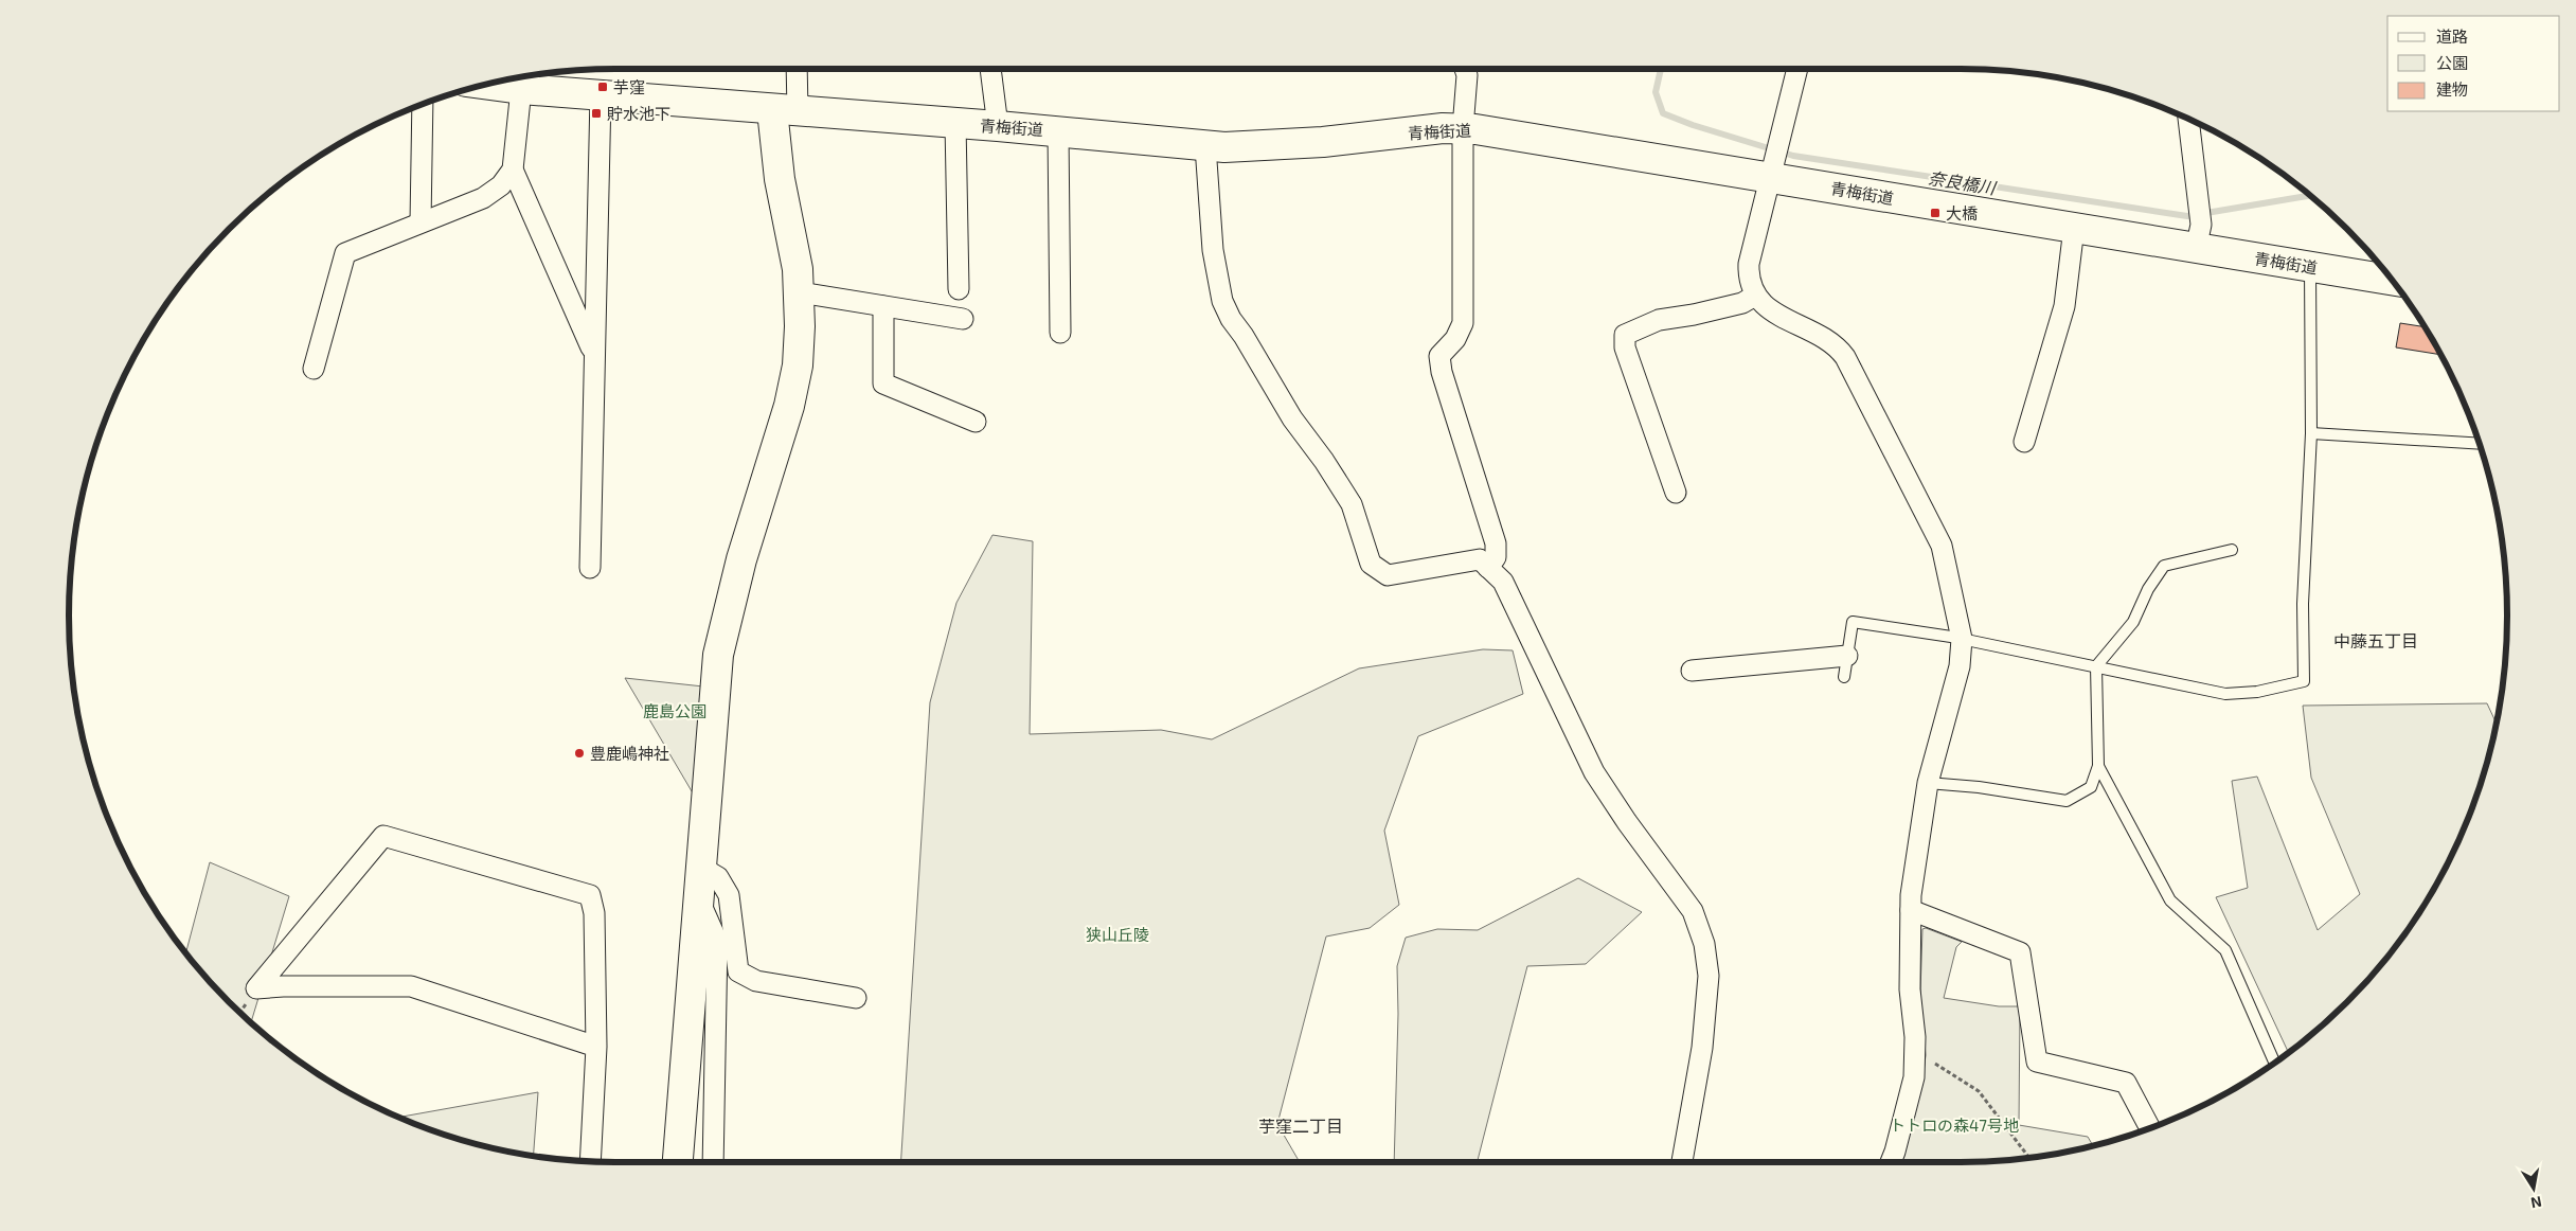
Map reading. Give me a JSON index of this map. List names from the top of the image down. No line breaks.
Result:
{"streets":{"main road":["青梅街道"]},"districts":["中藤五丁目","芋窪二丁目"],"water":["奈良橋川"],"parks":["鹿島公園","狭山丘陵","トトロの森47号地"],"places":{"transit":["芋窪","貯水池下","大橋"],"other":["豊鹿嶋神社"]},"legend":["道路","公園","建物"],"north":"bottom"}
